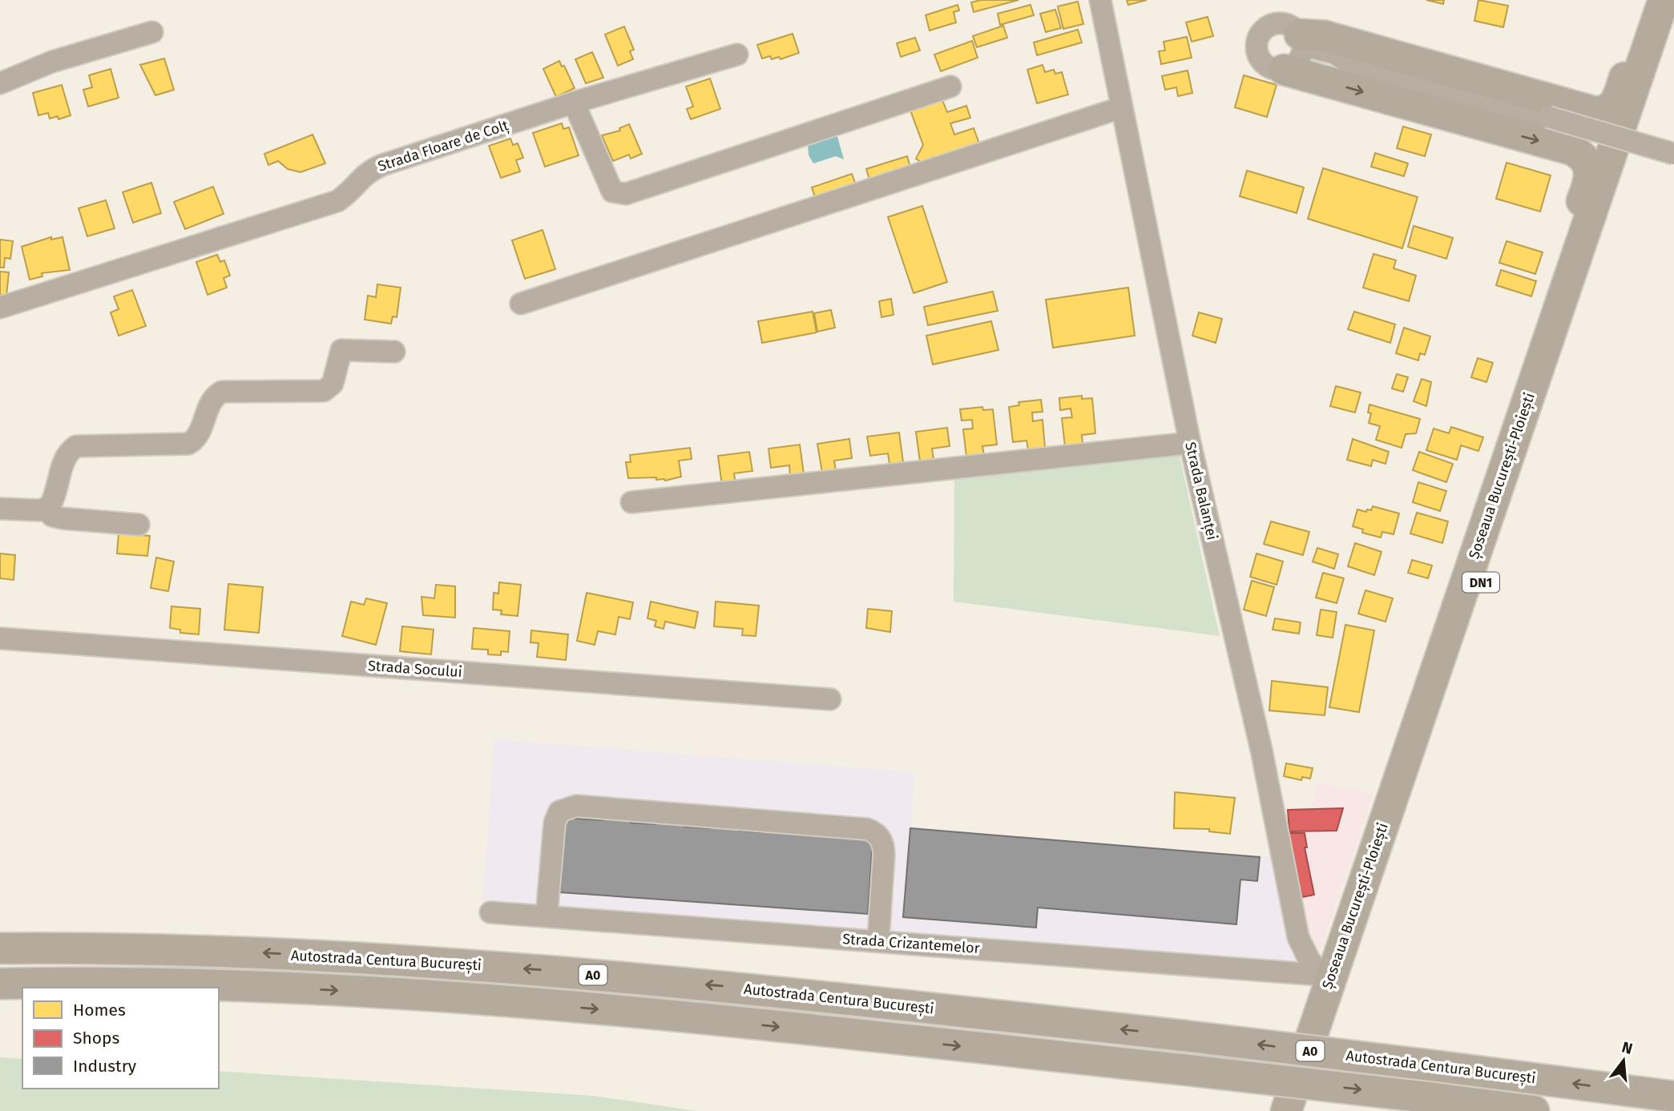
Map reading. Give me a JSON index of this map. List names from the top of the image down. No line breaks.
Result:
{"streets":{"highway":["Șoseaua București-Ploiești","DN1","Autostrada Centura București","A0"],"street":["Strada Floare de Colț","Strada Balanței","Strada Socului","Strada Crizantemelor"]},"crossings":[["Șoseaua București-Ploiești","Strada Balanței"],["Șoseaua București-Ploiești","Strada Crizantemelor"],["Strada Balanței","Strada Crizantemelor"]],"legend":["Homes","Shops","Industry"],"north":"top"}
